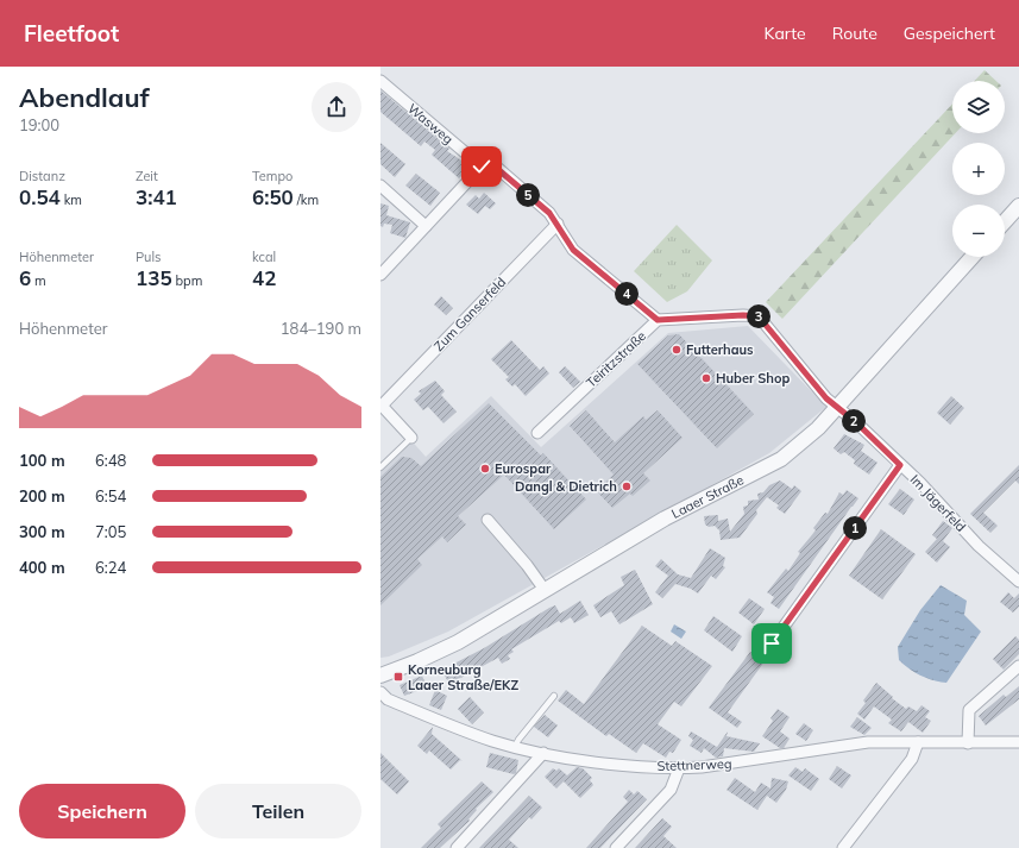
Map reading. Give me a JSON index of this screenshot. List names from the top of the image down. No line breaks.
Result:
{"streets":{"street":["Wasweg","Zum Ganserfeld","Teiritzstraße","Laaer Straße","Im Jägerfeld","Stettnerweg"]},"crossings":[["Teiritzstraße","Laaer Straße"],["Teiritzstraße","Im Jägerfeld"],["Laaer Straße","Im Jägerfeld"]],"places":{"other":["Futterhaus","Huber Shop","Eurospar","Dangl & Dietrich"],"transit":["Korneuburg Laaer Straße/EKZ"]},"page":{"header":"Fleetfoot","nav":["Karte","Route","Gespeichert"],"heading":["Abendlauf","19:00"],"map_buttons":["+","−"],"stats":[["Distanz","0.54 km"],["Zeit","3:41"],["Tempo","6:50 /km"],["Höhenmeter","6 m"],["Puls","135 bpm"],["kcal","42"]],"pins":["5","4","3","2","1"],"chart":["Höhenmeter","184–190 m"],"list":[{"name":"100 m","note":"6:48"},{"name":"200 m","note":"6:54"},{"name":"300 m","note":"7:05"},{"name":"400 m","note":"6:24"}],"buttons":["Speichern","Teilen"]}}
